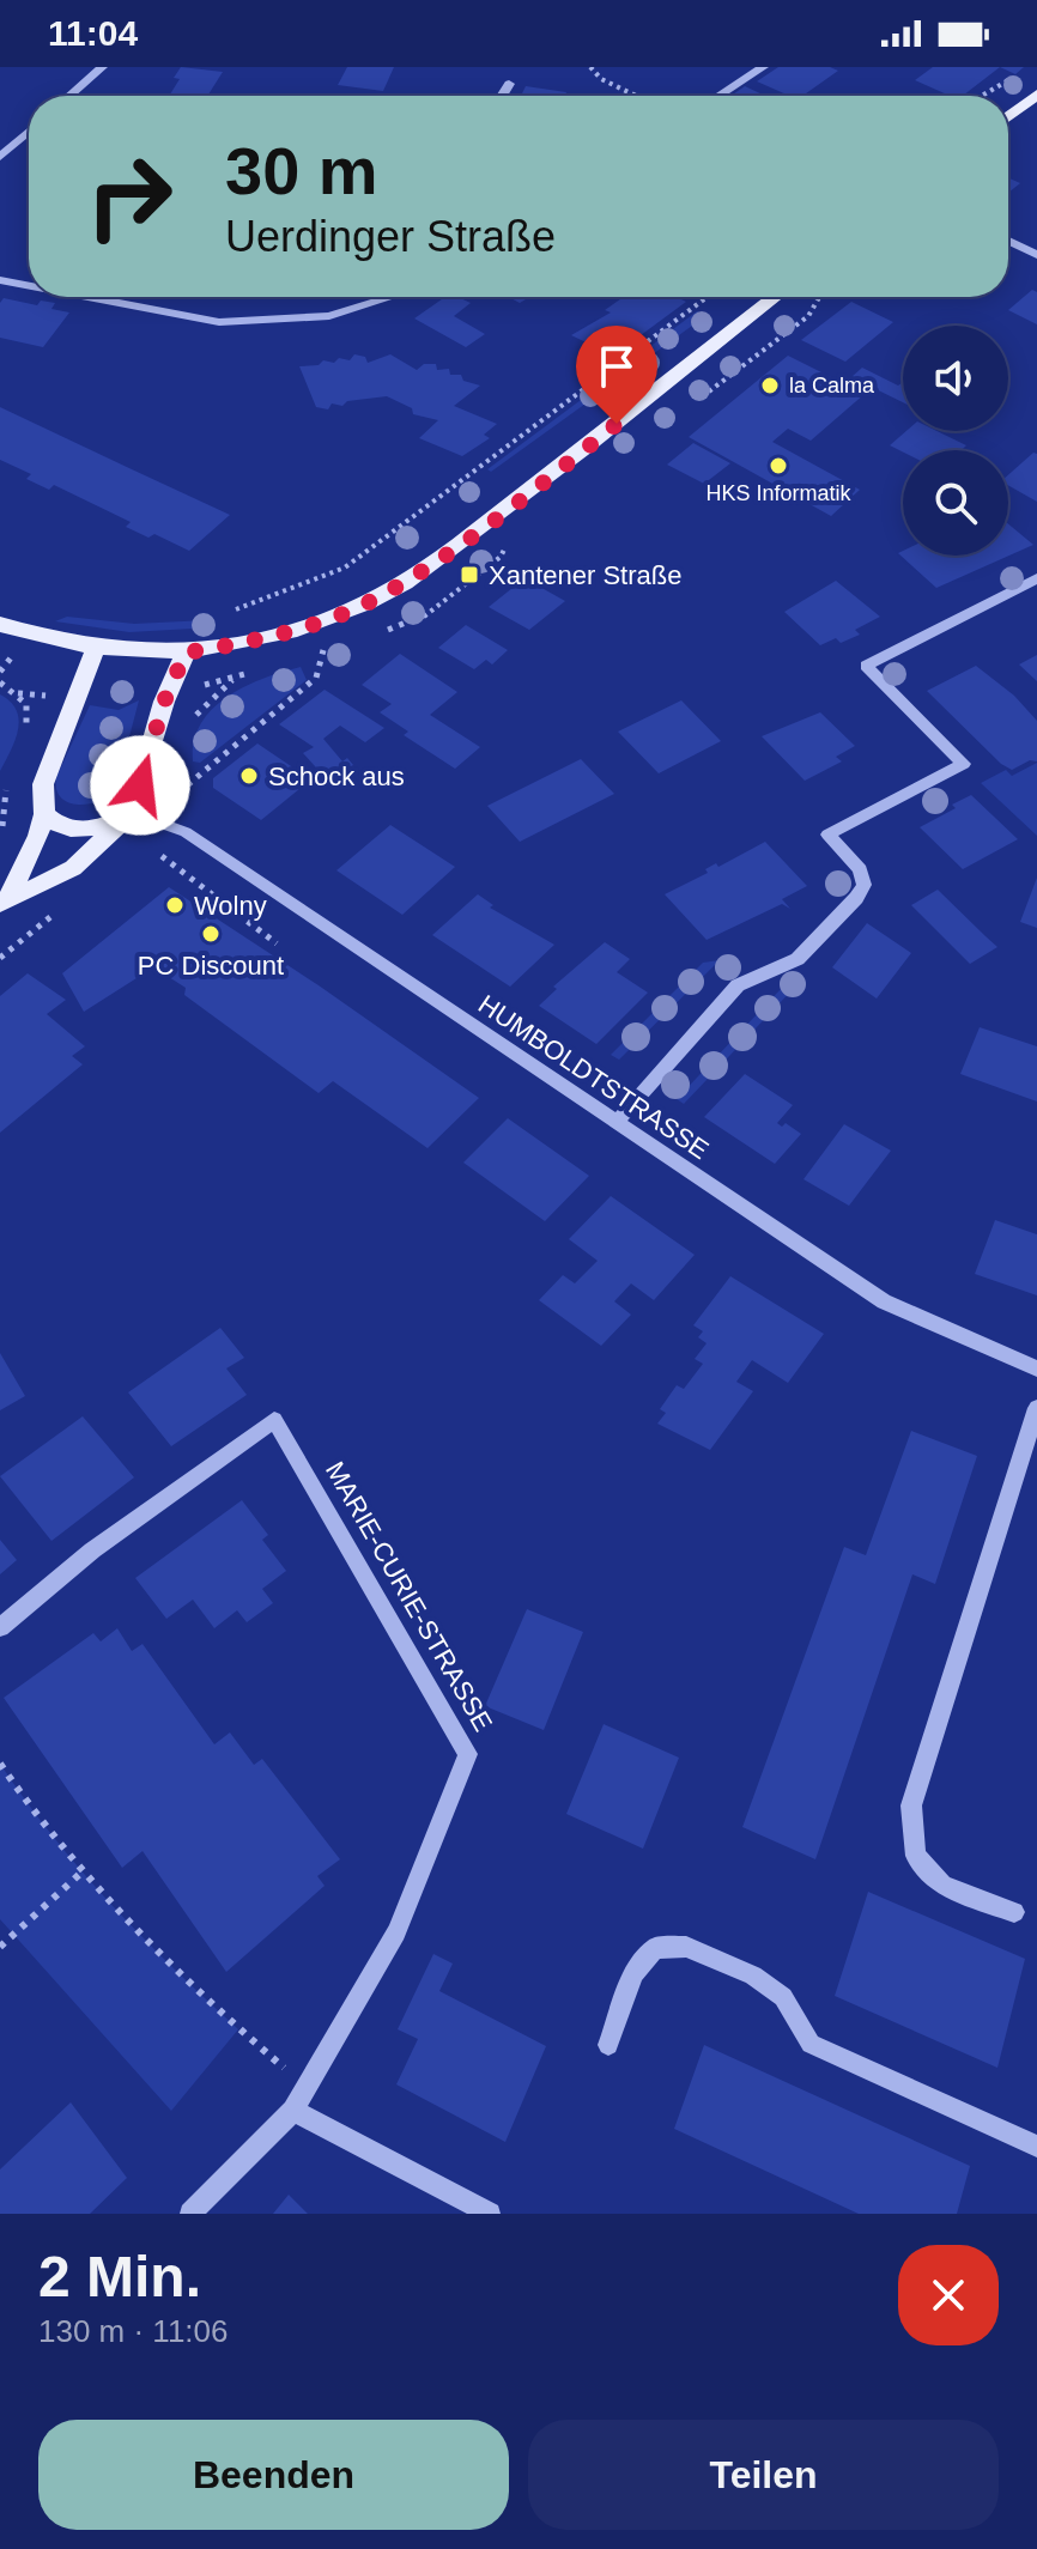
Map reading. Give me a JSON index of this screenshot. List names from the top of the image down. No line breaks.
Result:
{"streets":{"street":["HUMBOLDTSTRASSE","MARIE-CURIE-STRASSE"]},"places":{"other":["la Calma","HKS Informatik","Schock aus","Wolny","PC Discount"],"transit":["Xantener Straße"]},"page":{"status":"11:04","turn":["30 m","Uerdinger Straße"],"heading":["2 Min.","130 m · 11:06"],"buttons":["Beenden","Teilen"]}}
